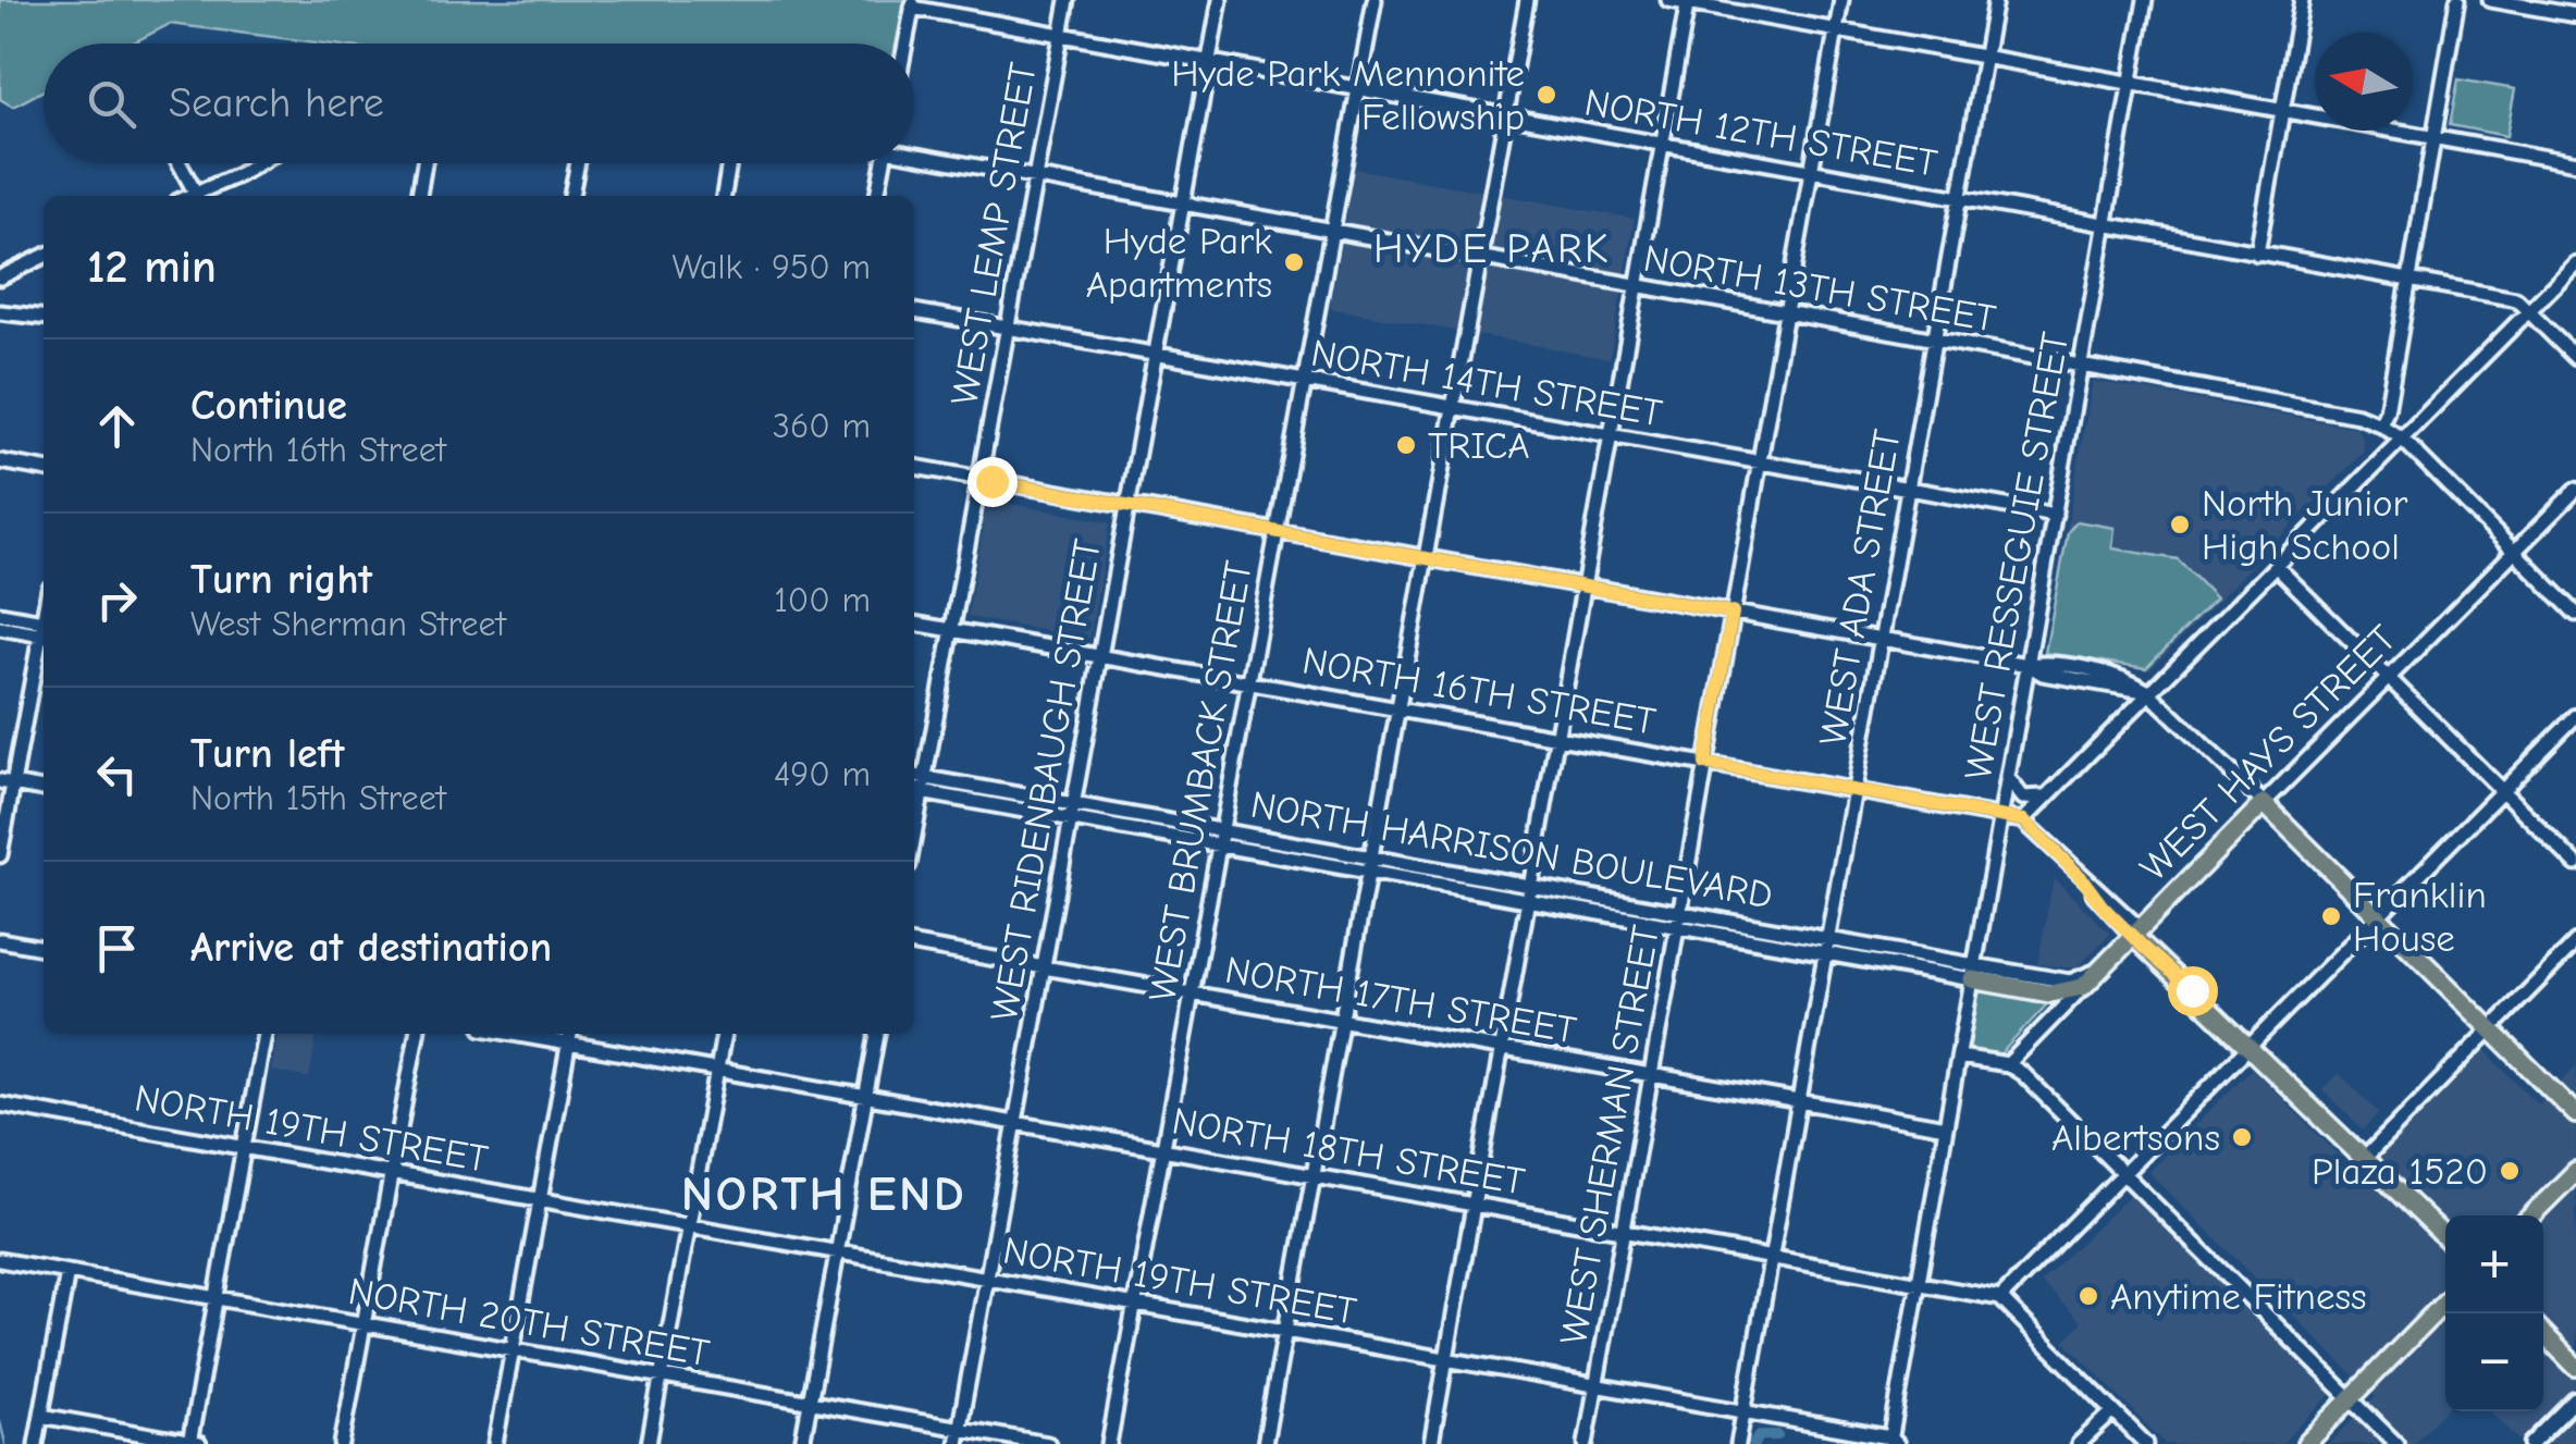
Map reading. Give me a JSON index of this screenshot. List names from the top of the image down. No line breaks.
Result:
{"streets":{"main road":["WEST HAYS STREET","NORTH HARRISON BOULEVARD"],"street":["NORTH 12TH STREET","WEST LEMP STREET","NORTH 13TH STREET","NORTH 14TH STREET","WEST RESSEGUIE STREET","WEST ADA STREET","NORTH 16TH STREET","WEST RIDENBAUGH STREET","WEST BRUMBACK STREET","NORTH 17TH STREET","NORTH 19TH STREET","WEST SHERMAN STREET","NORTH 18TH STREET","NORTH 20TH STREET"]},"crossings":[["NORTH 12TH STREET","WEST LEMP STREET"],["NORTH 12TH STREET","WEST RESSEGUIE STREET"],["NORTH 12TH STREET","WEST ADA STREET"],["NORTH 12TH STREET","WEST RIDENBAUGH STREET"],["NORTH 12TH STREET","WEST BRUMBACK STREET"],["NORTH 12TH STREET","WEST SHERMAN STREET"],["WEST LEMP STREET","NORTH 13TH STREET"],["WEST LEMP STREET","NORTH 14TH STREET"],["WEST LEMP STREET","NORTH 16TH STREET"],["WEST LEMP STREET","NORTH HARRISON BOULEVARD"],["NORTH 13TH STREET","WEST RESSEGUIE STREET"],["NORTH 13TH STREET","WEST ADA STREET"],["NORTH 13TH STREET","WEST HAYS STREET"],["NORTH 13TH STREET","WEST RIDENBAUGH STREET"],["NORTH 13TH STREET","WEST BRUMBACK STREET"],["NORTH 13TH STREET","WEST SHERMAN STREET"],["NORTH 14TH STREET","WEST RESSEGUIE STREET"],["NORTH 14TH STREET","WEST ADA STREET"],["NORTH 14TH STREET","WEST RIDENBAUGH STREET"],["NORTH 14TH STREET","WEST BRUMBACK STREET"],["NORTH 14TH STREET","WEST SHERMAN STREET"],["WEST RESSEGUIE STREET","NORTH 16TH STREET"],["WEST RESSEGUIE STREET","NORTH HARRISON BOULEVARD"],["WEST RESSEGUIE STREET","NORTH 17TH STREET"],["WEST RESSEGUIE STREET","NORTH 19TH STREET"],["WEST RESSEGUIE STREET","NORTH 18TH STREET"],["WEST ADA STREET","NORTH 16TH STREET"],["WEST ADA STREET","NORTH HARRISON BOULEVARD"],["WEST ADA STREET","NORTH 17TH STREET"],["WEST ADA STREET","NORTH 19TH STREET"],["WEST ADA STREET","NORTH 18TH STREET"],["NORTH 16TH STREET","WEST RIDENBAUGH STREET"],["NORTH 16TH STREET","WEST BRUMBACK STREET"],["NORTH 16TH STREET","WEST SHERMAN STREET"],["WEST HAYS STREET","NORTH HARRISON BOULEVARD"],["WEST RIDENBAUGH STREET","NORTH HARRISON BOULEVARD"],["WEST RIDENBAUGH STREET","NORTH 17TH STREET"],["WEST RIDENBAUGH STREET","NORTH 19TH STREET"],["WEST RIDENBAUGH STREET","NORTH 18TH STREET"],["WEST RIDENBAUGH STREET","NORTH 20TH STREET"],["WEST BRUMBACK STREET","NORTH HARRISON BOULEVARD"],["WEST BRUMBACK STREET","NORTH 17TH STREET"],["WEST BRUMBACK STREET","NORTH 19TH STREET"],["WEST BRUMBACK STREET","NORTH 18TH STREET"],["NORTH HARRISON BOULEVARD","WEST SHERMAN STREET"],["NORTH 17TH STREET","WEST SHERMAN STREET"],["NORTH 19TH STREET","WEST SHERMAN STREET"],["WEST SHERMAN STREET","NORTH 18TH STREET"]],"districts":["HYDE PARK","NORTH END"],"places":["Hyde Park Mennonite Fellowship","Hyde Park Apartments","TRICA","North Junior High School","Franklin House","Albertsons","Plaza 1520","Anytime Fitness"],"north":"left","page":{"search":"Search here","heading":["12 min","Walk · 950 m"],"list":[["Continue","North 16th Street","360 m"],["Turn right","West Sherman Street","100 m"],["Turn left","North 15th Street","490 m"],"Arrive at destination"],"map_buttons":["+","−"]}}
